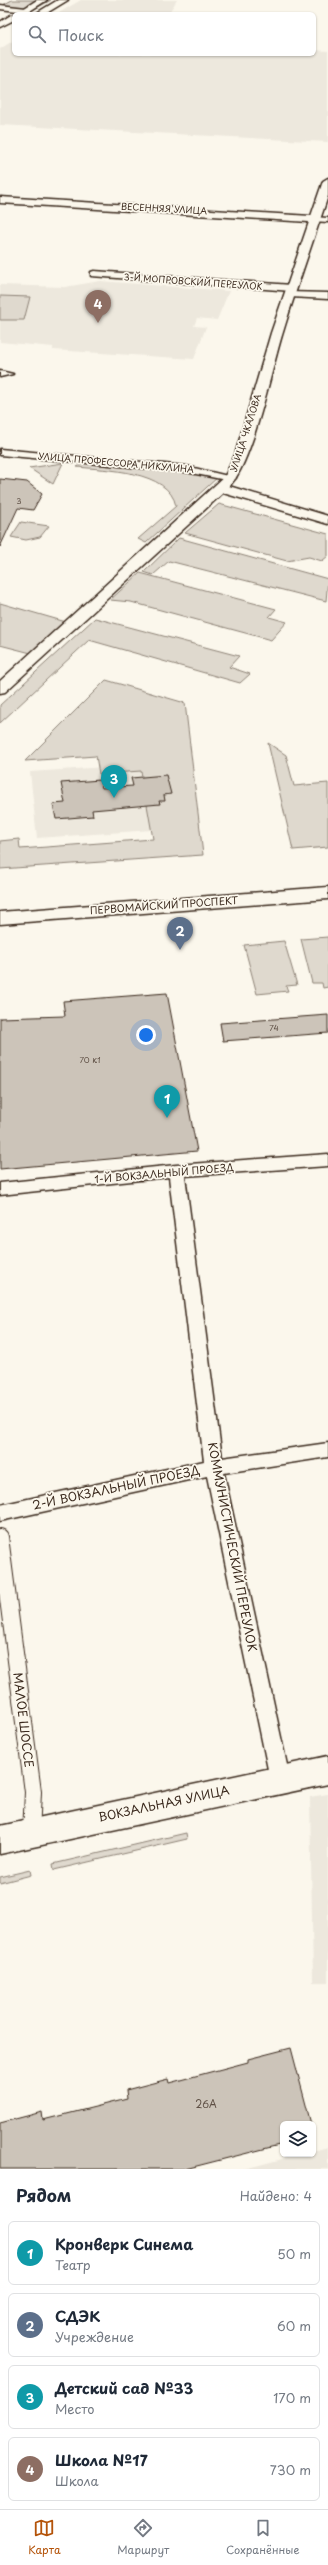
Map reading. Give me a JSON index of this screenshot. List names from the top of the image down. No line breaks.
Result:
{"streets":{"main road":["ПЕРВОМАЙСКИЙ ПРОСПЕКТ","ВОКЗАЛЬНАЯ УЛИЦА"],"street":["ВЕСЕННЯЯ УЛИЦА","3-Й МОПРОВСКИЙ ПЕРЕУЛОК","УЛИЦА ЧКАЛОВА","УЛИЦА ПРОФЕССОРА НИКУЛИНА","1-Й ВОКЗАЛЬНЫЙ ПРОЕЗД","2-Й ВОКЗАЛЬНЫЙ ПРОЕЗД","КОММУНИСТИЧЕСКИЙ ПЕРЕУЛОК","МАЛОЕ ШОССЕ"]},"crossings":[["ВЕСЕННЯЯ УЛИЦА","УЛИЦА ЧКАЛОВА"],["3-Й МОПРОВСКИЙ ПЕРЕУЛОК","УЛИЦА ЧКАЛОВА"],["УЛИЦА ЧКАЛОВА","УЛИЦА ПРОФЕССОРА НИКУЛИНА"],["1-Й ВОКЗАЛЬНЫЙ ПРОЕЗД","КОММУНИСТИЧЕСКИЙ ПЕРЕУЛОК"],["2-Й ВОКЗАЛЬНЫЙ ПРОЕЗД","КОММУНИСТИЧЕСКИЙ ПЕРЕУЛОК"],["КОММУНИСТИЧЕСКИЙ ПЕРЕУЛОК","ВОКЗАЛЬНАЯ УЛИЦА"],["МАЛОЕ ШОССЕ","ВОКЗАЛЬНАЯ УЛИЦА"]],"house_numbers":["3","74","70 к1","26А"],"page":{"search":"Поиск","pins":["4","3","2","1"],"heading":["Рядом","Найдено: 4"],"list":[{"mark":"1","name":"Кронверк Синема","note":"Театр","value":"50 m"},{"mark":"2","name":"СДЭК","note":"Учреждение","value":"60 m"},{"mark":"3","name":"Детский сад №33","note":"Место","value":"170 m"},{"mark":"4","name":"Школа №17","note":"Школа","value":"730 m"}],"nav":["Карта","Маршрут","Сохранённые"]}}
